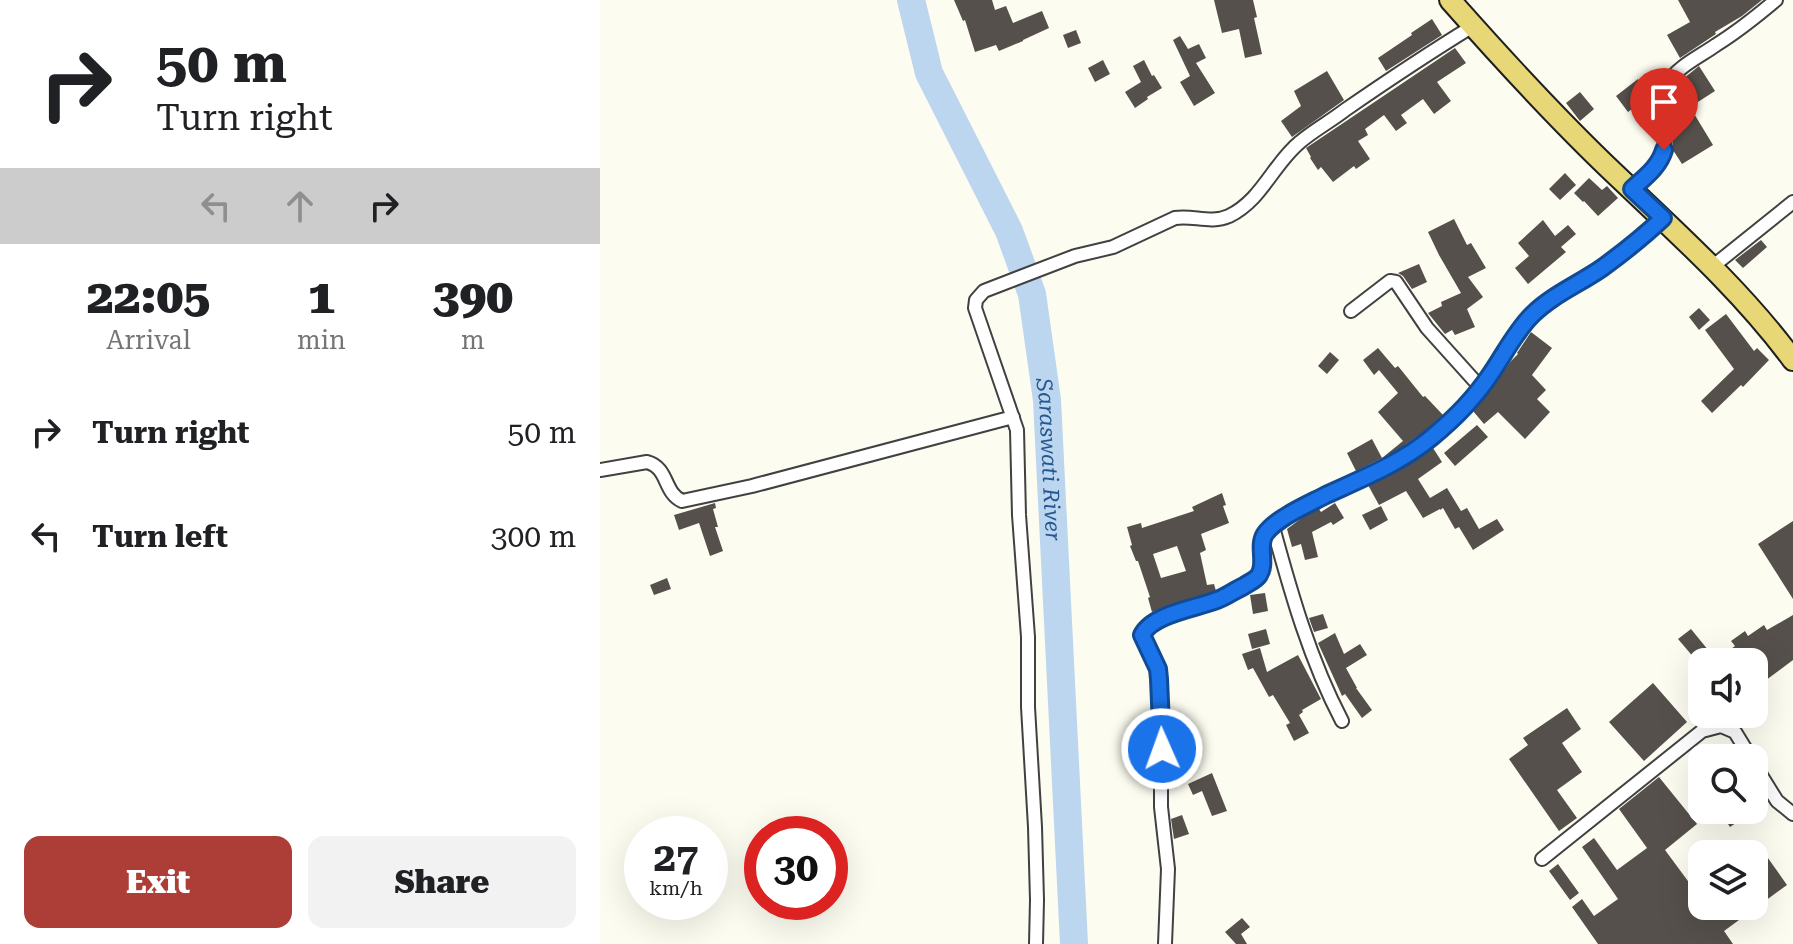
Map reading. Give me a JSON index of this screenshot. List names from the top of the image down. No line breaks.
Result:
{"water":["Saraswati River"],"page":{"turn":["50 m","Turn right"],"eta":["22:05","Arrival","1","min","390","m"],"list":[{"name":"Turn right","value":"50 m"},{"name":"Turn left","value":"300 m"}],"speed":"27 km/h","limit":"30","buttons":["Exit","Share"]}}
